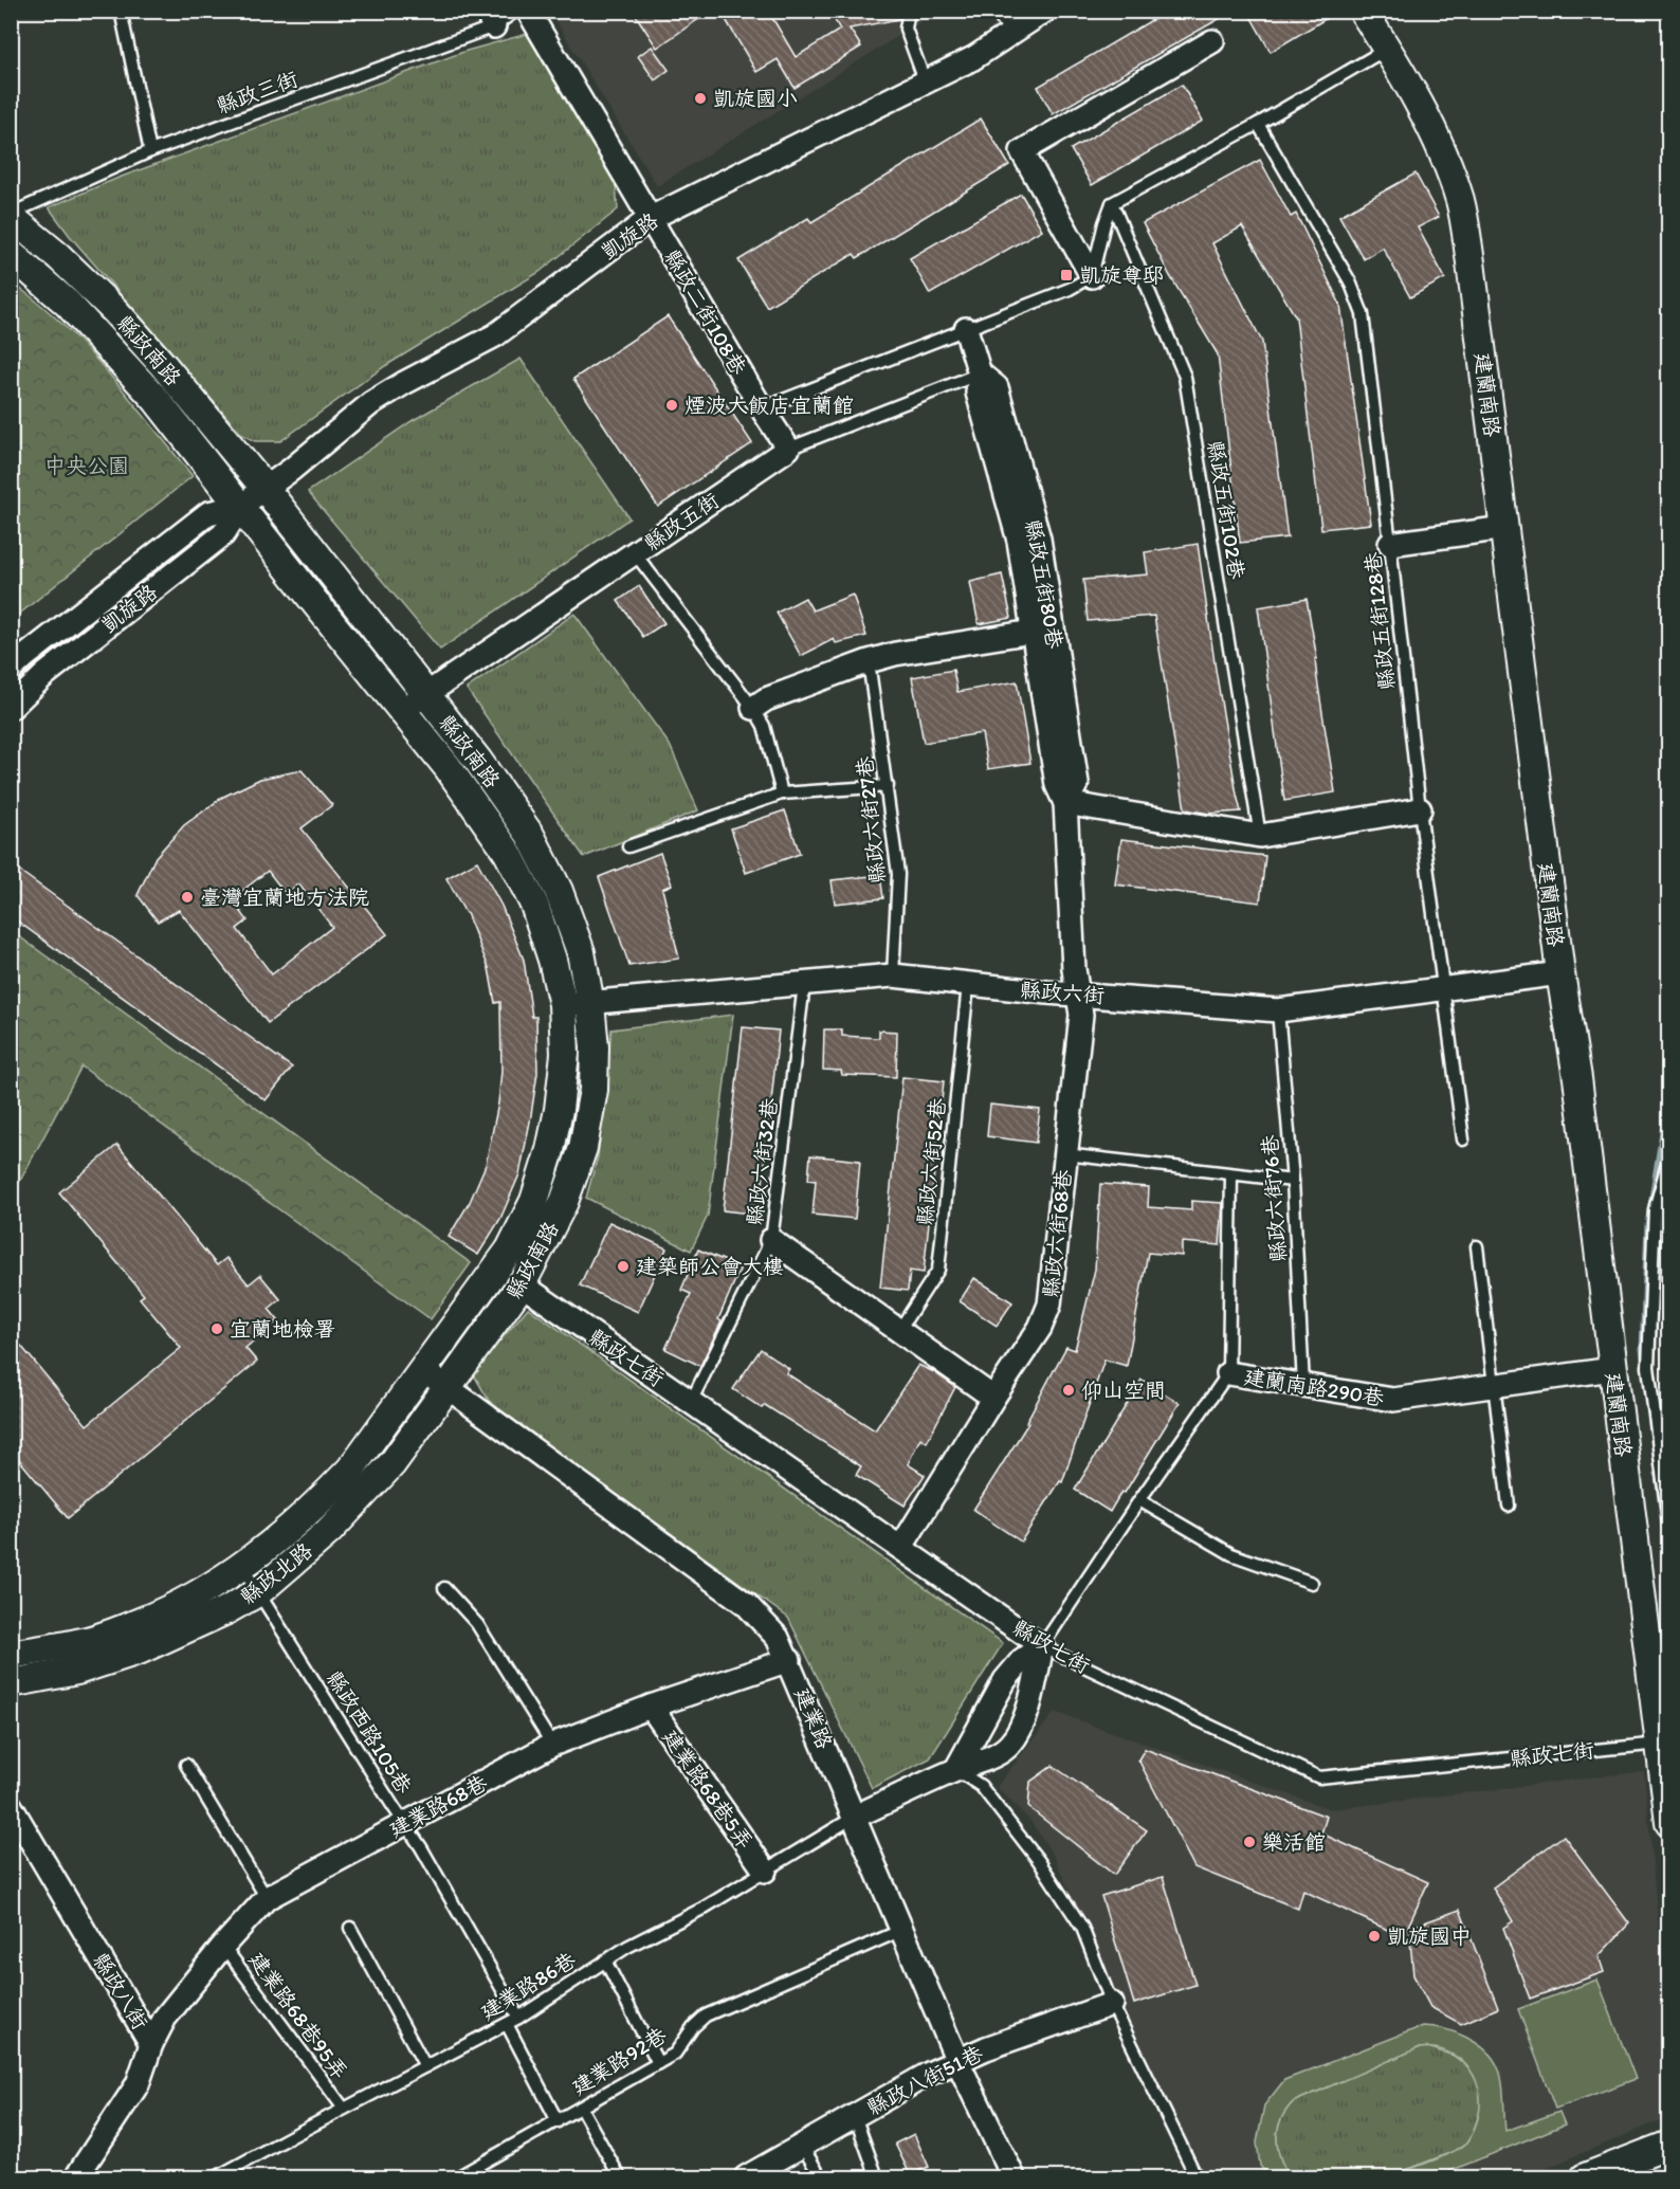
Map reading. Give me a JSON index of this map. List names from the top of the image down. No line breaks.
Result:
{"streets":{"street":["凱旋路","縣政二街108巷","縣政南路","建蘭南路","縣政五街","縣政五街80巷","縣政六街","縣政六街68巷","縣政七街","建蘭南路290巷","縣政北路","建業路","建業路68巷5弄","建業路68巷","縣政八街","縣政八街51巷"],"lane":["縣政三街","縣政五街102巷","縣政五街128巷","縣政六街27巷","縣政六街32巷","縣政六街52巷","縣政六街76巷","縣政西路105巷","建業路86巷","建業路68巷95弄","建業路92巷"]},"crossings":[["縣政三街","縣政南路"],["凱旋路","縣政二街108巷"],["凱旋路","縣政南路"],["縣政二街108巷","縣政五街"],["縣政南路","縣政五街"],["縣政南路","縣政六街"],["縣政南路","縣政七街"],["縣政南路","縣政北路"],["縣政南路","建業路"],["建蘭南路","縣政六街"],["建蘭南路","縣政七街"],["建蘭南路","建蘭南路290巷"],["縣政五街","縣政五街80巷"],["縣政五街80巷","縣政六街"],["縣政五街80巷","縣政六街68巷"],["縣政五街128巷","縣政六街"],["縣政六街27巷","縣政六街"],["縣政六街","縣政六街32巷"],["縣政六街","縣政六街52巷"],["縣政六街","縣政六街76巷"],["縣政六街","縣政六街68巷"],["縣政六街32巷","縣政七街"],["縣政六街76巷","建蘭南路290巷"],["縣政六街68巷","縣政七街"],["縣政七街","建蘭南路290巷"],["縣政北路","建業路"],["縣政北路","縣政西路105巷"],["建業路","建業路68巷"],["建業路","建業路86巷"],["建業路","建業路92巷"],["建業路","縣政八街51巷"],["縣政西路105巷","建業路68巷"],["縣政西路105巷","建業路86巷"],["建業路68巷5弄","建業路68巷"],["建業路68巷5弄","建業路86巷"],["建業路68巷","縣政八街"],["建業路68巷","建業路68巷95弄"],["建業路86巷","建業路68巷95弄"]],"parks":["中央公園"],"places":{"other":["凱旋國小","煙波大飯店宜蘭館","臺灣宜蘭地方法院","建築師公會大樓","宜蘭地檢署","仰山空間","樂活館","凱旋國中"],"transit":["凱旋尊邸"]}}
